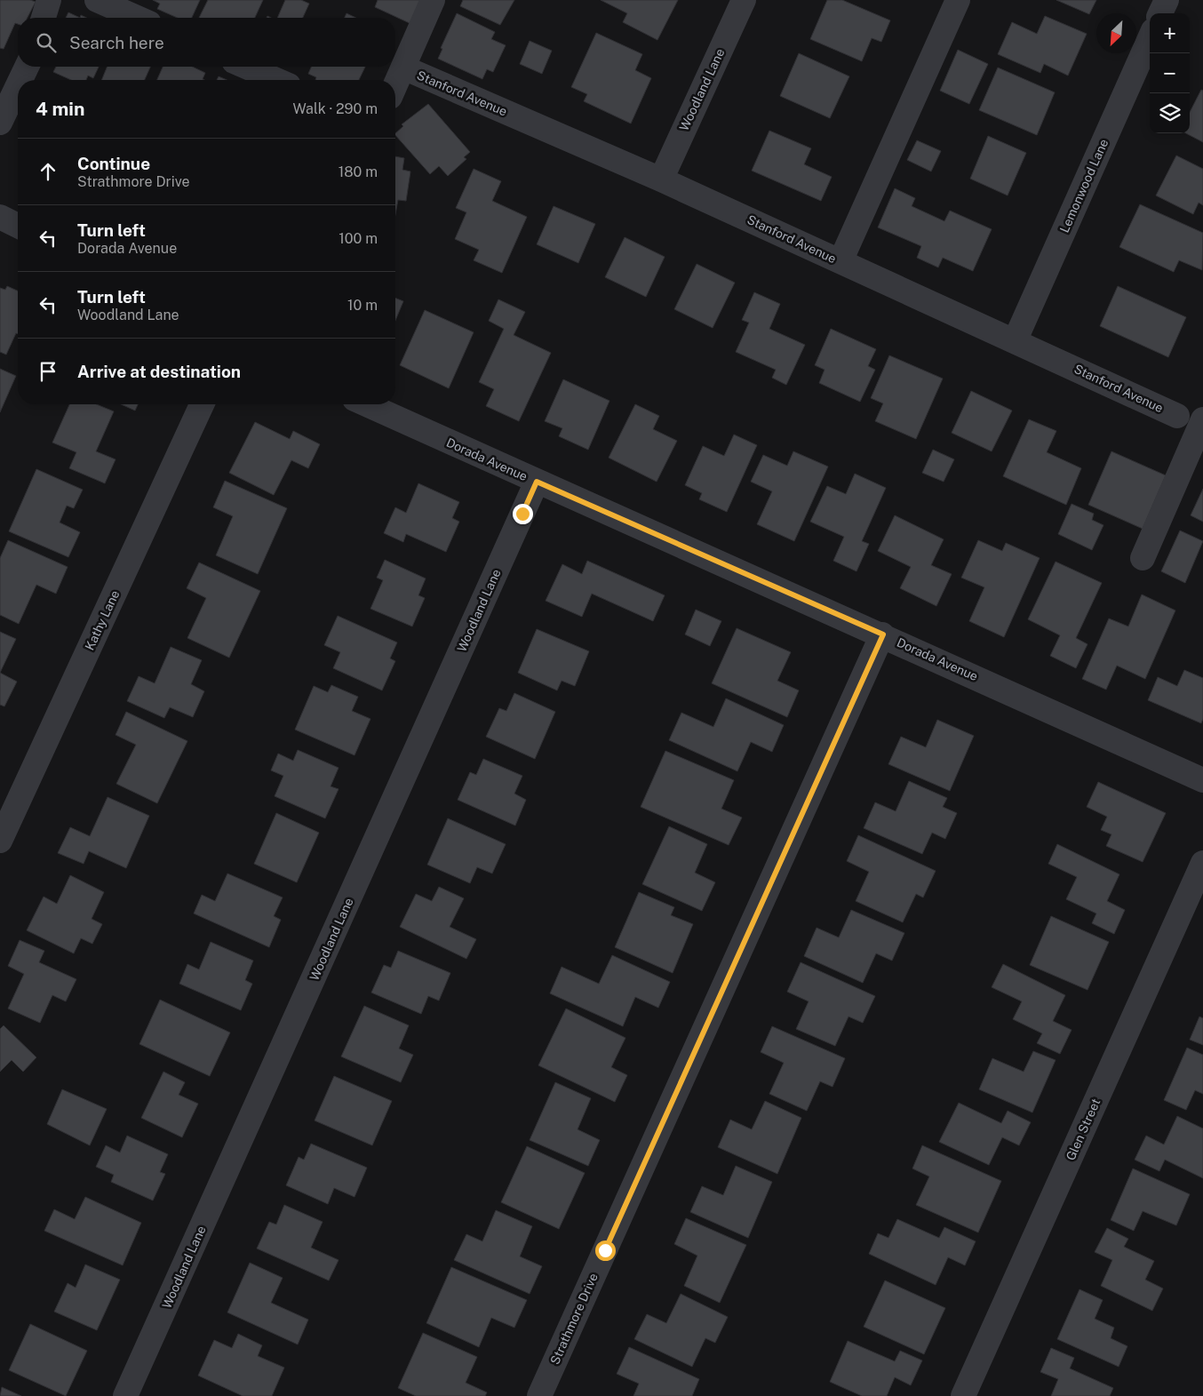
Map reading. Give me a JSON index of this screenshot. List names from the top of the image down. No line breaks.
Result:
{"streets":{"street":["Woodland Lane","Stanford Avenue","Lemonwood Lane","Dorada Avenue","Kathy Lane","Glen Street","Strathmore Drive"]},"crossings":[["Woodland Lane","Stanford Avenue"],["Woodland Lane","Dorada Avenue"],["Stanford Avenue","Lemonwood Lane"],["Dorada Avenue","Strathmore Drive"]],"north":"bottom left","page":{"map_buttons":["+","−"],"search":"Search here","heading":["4 min","Walk · 290 m"],"list":[["Continue","Strathmore Drive","180 m"],["Turn left","Dorada Avenue","100 m"],["Turn left","Woodland Lane","10 m"],"Arrive at destination"]}}
